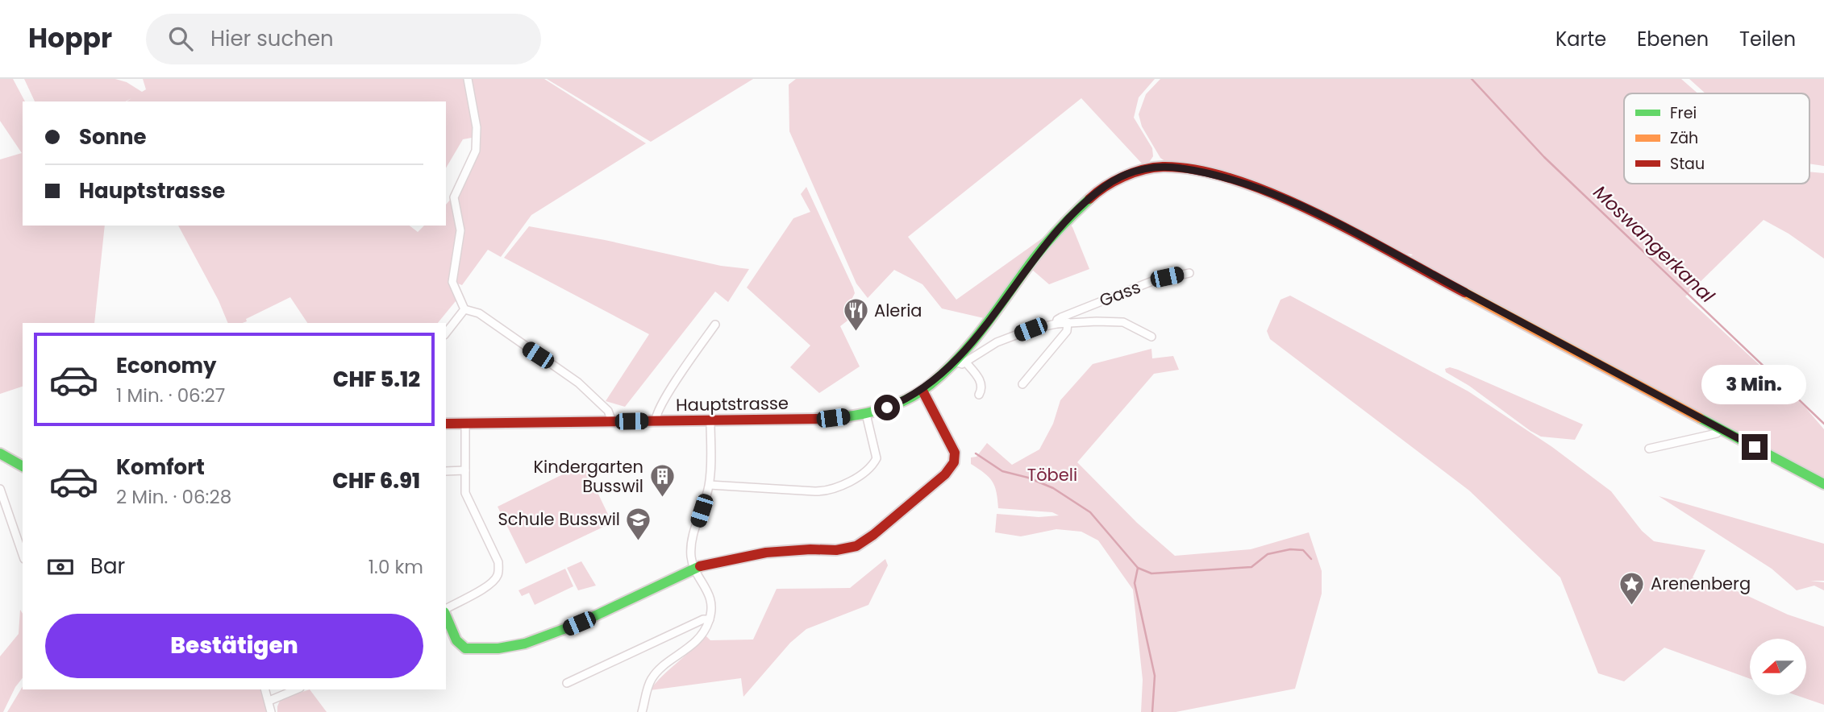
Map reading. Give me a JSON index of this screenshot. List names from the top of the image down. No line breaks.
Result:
{"streets":{"street":["Gass","Hauptstrasse"]},"water":["Moswangerkanal"],"parks":["Töbeli"],"places":{"restaurant":["Aleria"],"building":["Kindergarten Busswil"],"school or university":["Schule Busswil"],"place":["Arenenberg"]},"legend":["Frei","Zäh","Stau"],"north":"left","page":{"header":"Hoppr","search":"Hier suchen","nav":["Karte","Ebenen","Teilen"],"banner":["Sonne","Hauptstrasse"],"list":[{"name":"Economy","note":"1 Min. · 06:27","value":"CHF 5.12"},{"name":"Komfort","note":"2 Min. · 06:28","value":"CHF 6.91"}],"bubble":"3 Min.","pay":["Bar","1.0 km"],"buttons":"Bestätigen"}}
